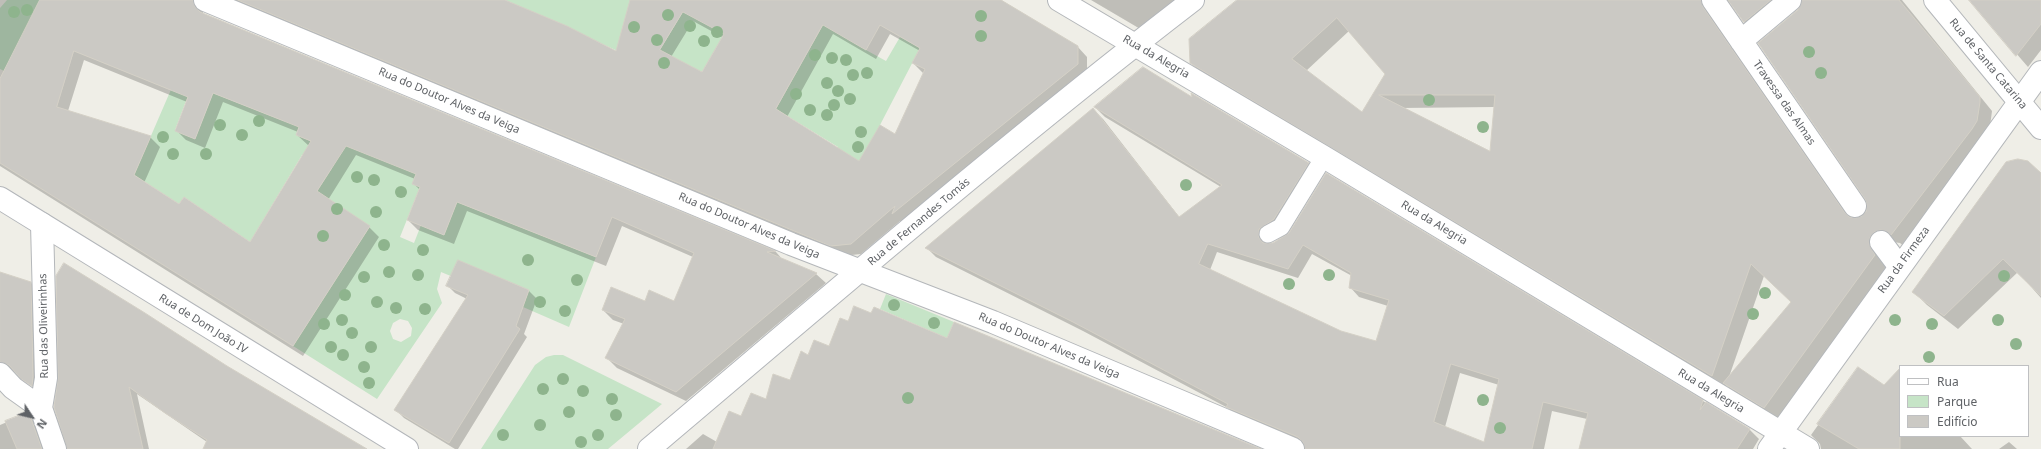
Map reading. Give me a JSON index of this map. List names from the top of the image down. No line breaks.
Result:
{"streets":{"street":["Rua da Alegria","Rua de Santa Catarina","Rua do Doutor Alves da Veiga","Travessa das Almas","Rua de Fernandes Tomás","Rua da Firmeza","Rua de Dom João IV","Rua das Oliveirinhas"]},"crossings":[["Rua da Alegria","Rua de Fernandes Tomás"],["Rua da Alegria","Rua da Firmeza"],["Rua de Santa Catarina","Rua da Firmeza"],["Rua do Doutor Alves da Veiga","Rua de Fernandes Tomás"],["Rua de Dom João IV","Rua das Oliveirinhas"]],"legend":["Rua","Parque","Edifício"],"north":"bottom right"}
